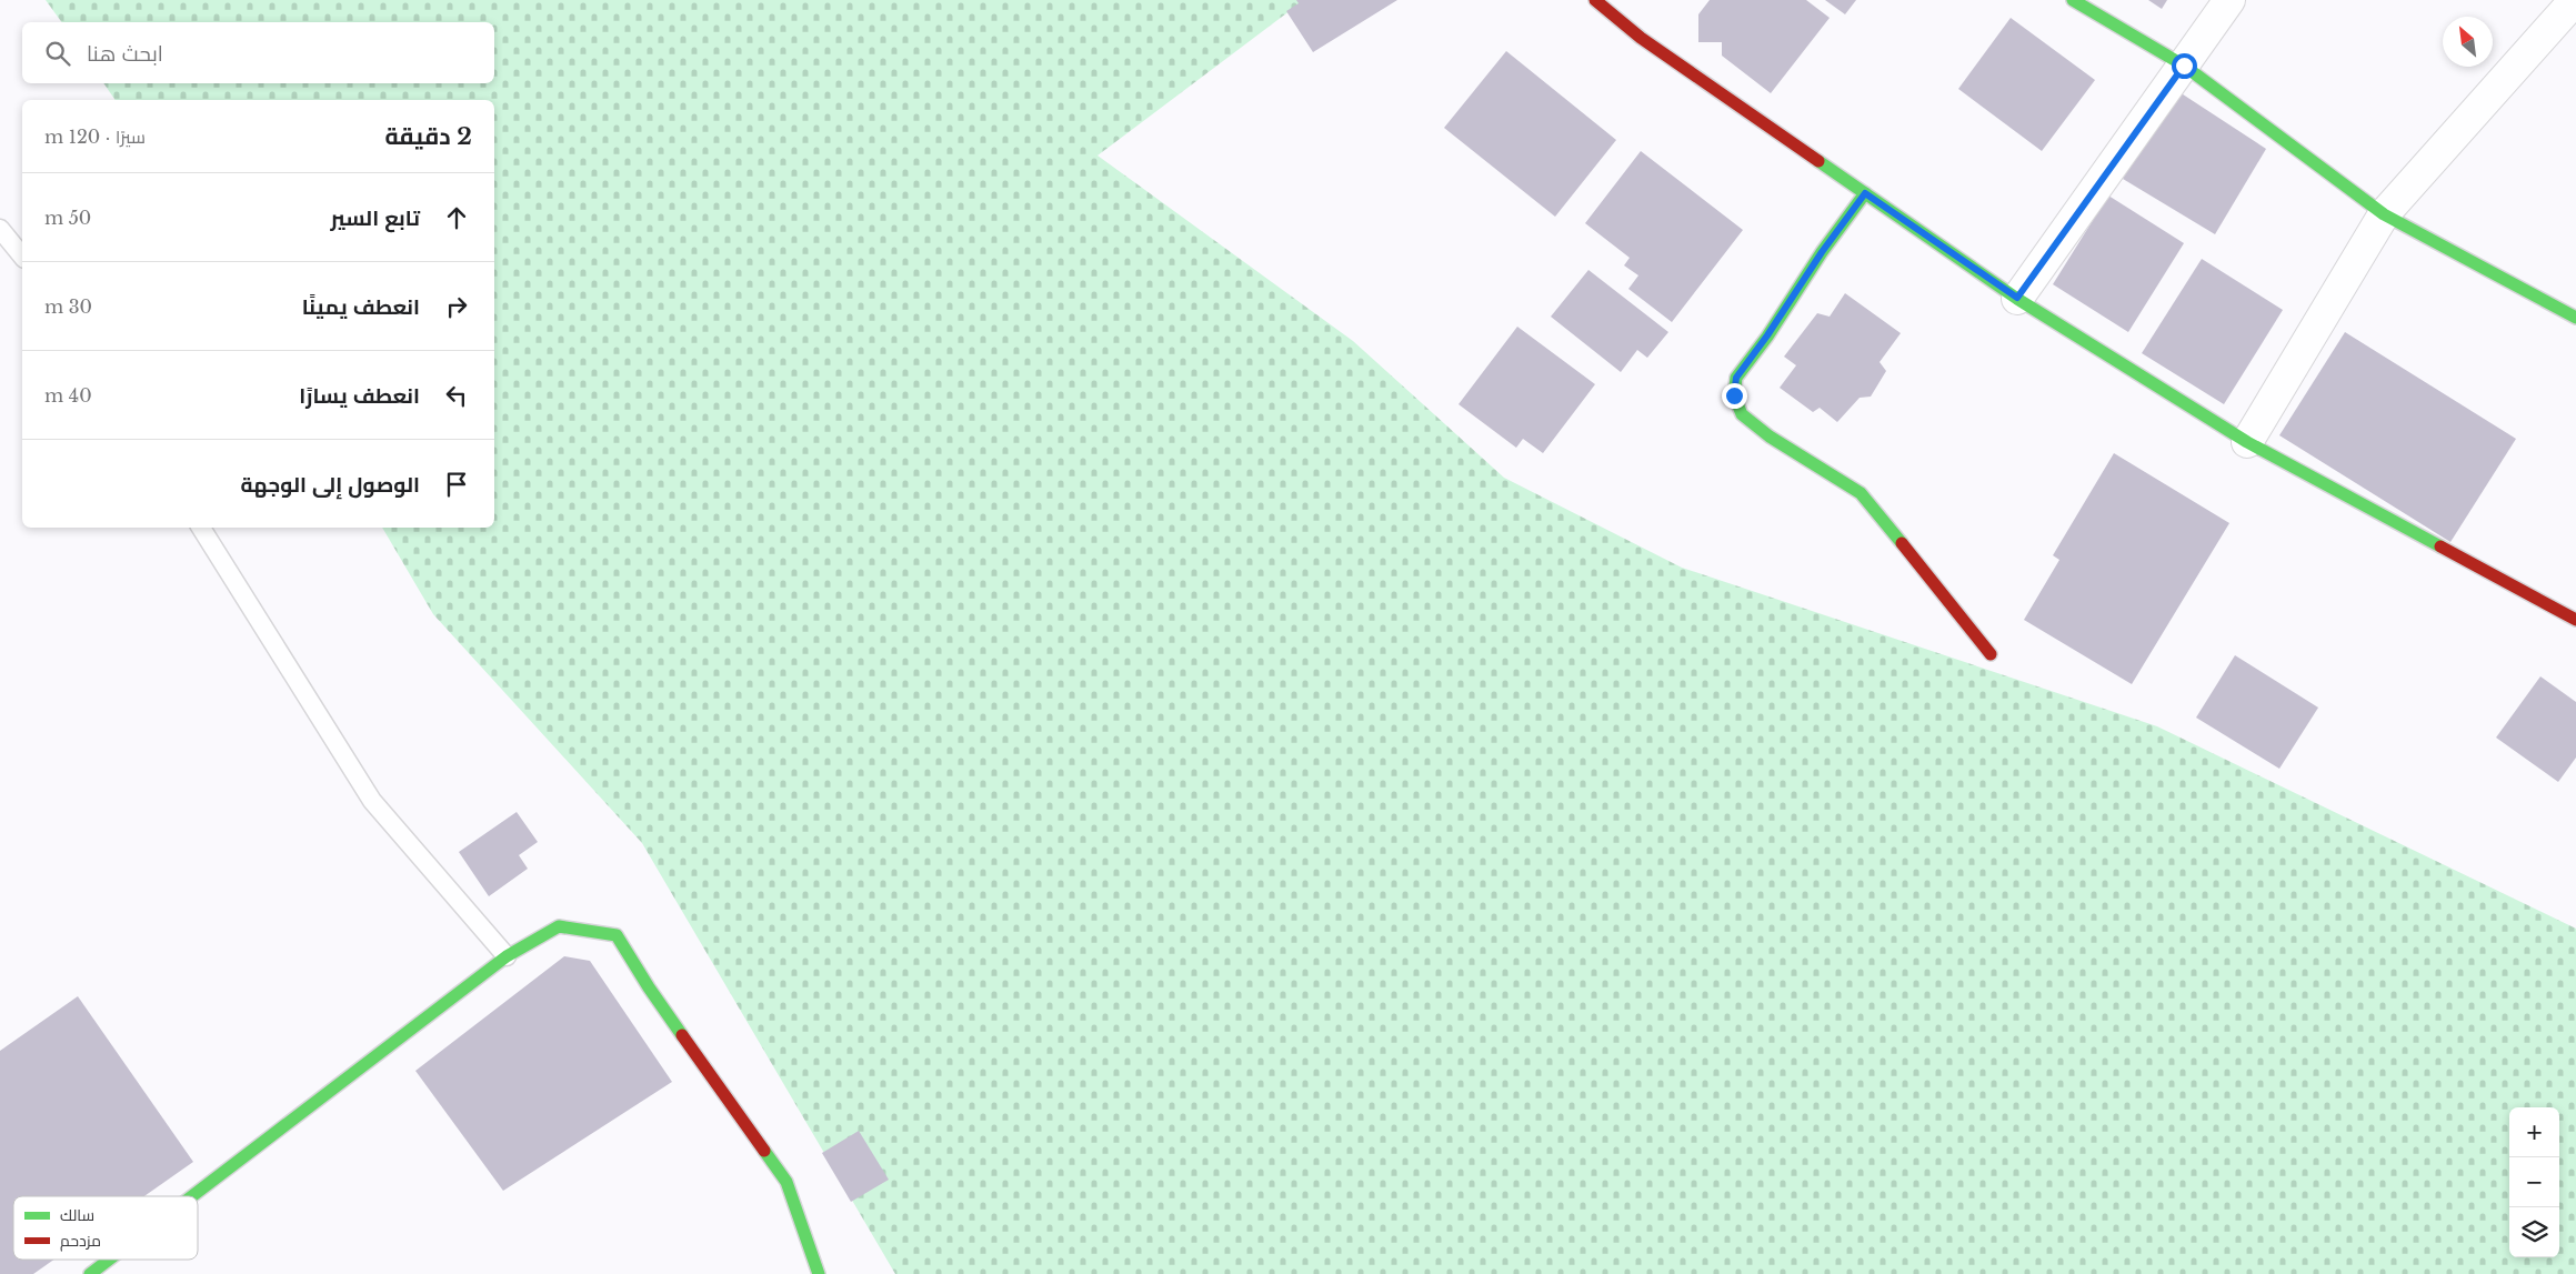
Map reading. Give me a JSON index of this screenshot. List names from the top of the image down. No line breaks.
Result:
{"legend":["سالك","مزدحم"],"north":"top left","page":{"search":"ابحث هنا","heading":["2 دقيقة","سيرًا · 120 m"],"list":[["تابع السير","50 m"],["انعطف يمينًا","30 m"],["انعطف يسارًا","40 m"],"الوصول إلى الوجهة"],"map_buttons":["+","−"]}}
